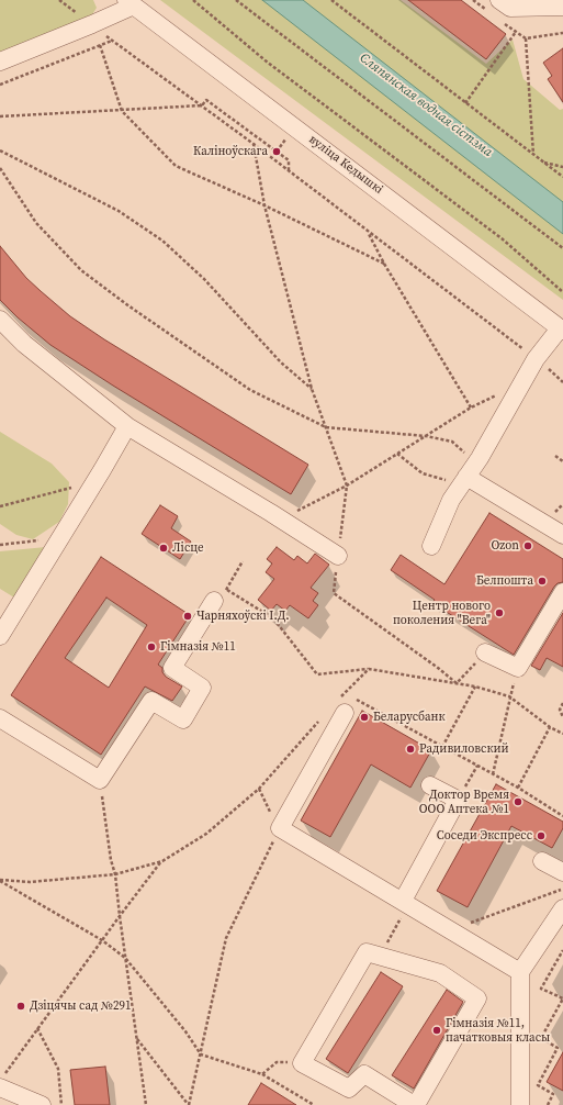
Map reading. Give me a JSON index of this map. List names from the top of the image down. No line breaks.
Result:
{"streets":{"street":["вуліца Кедышкі"]},"water":["Сляпянская водная сістэма"],"places":["Каліноўскага","Ozon","Лісце","Белпошта","Центр нового поколения \"Вега\"","Чарняхоўскі І.Д.","Гімназія №11","Беларусбанк","Радивиловский","Доктор Время ООО Аптека №1","Соседи Экспресс","Дзіцячы сад №291","Гімназія №11, пачатковыя класы"]}
